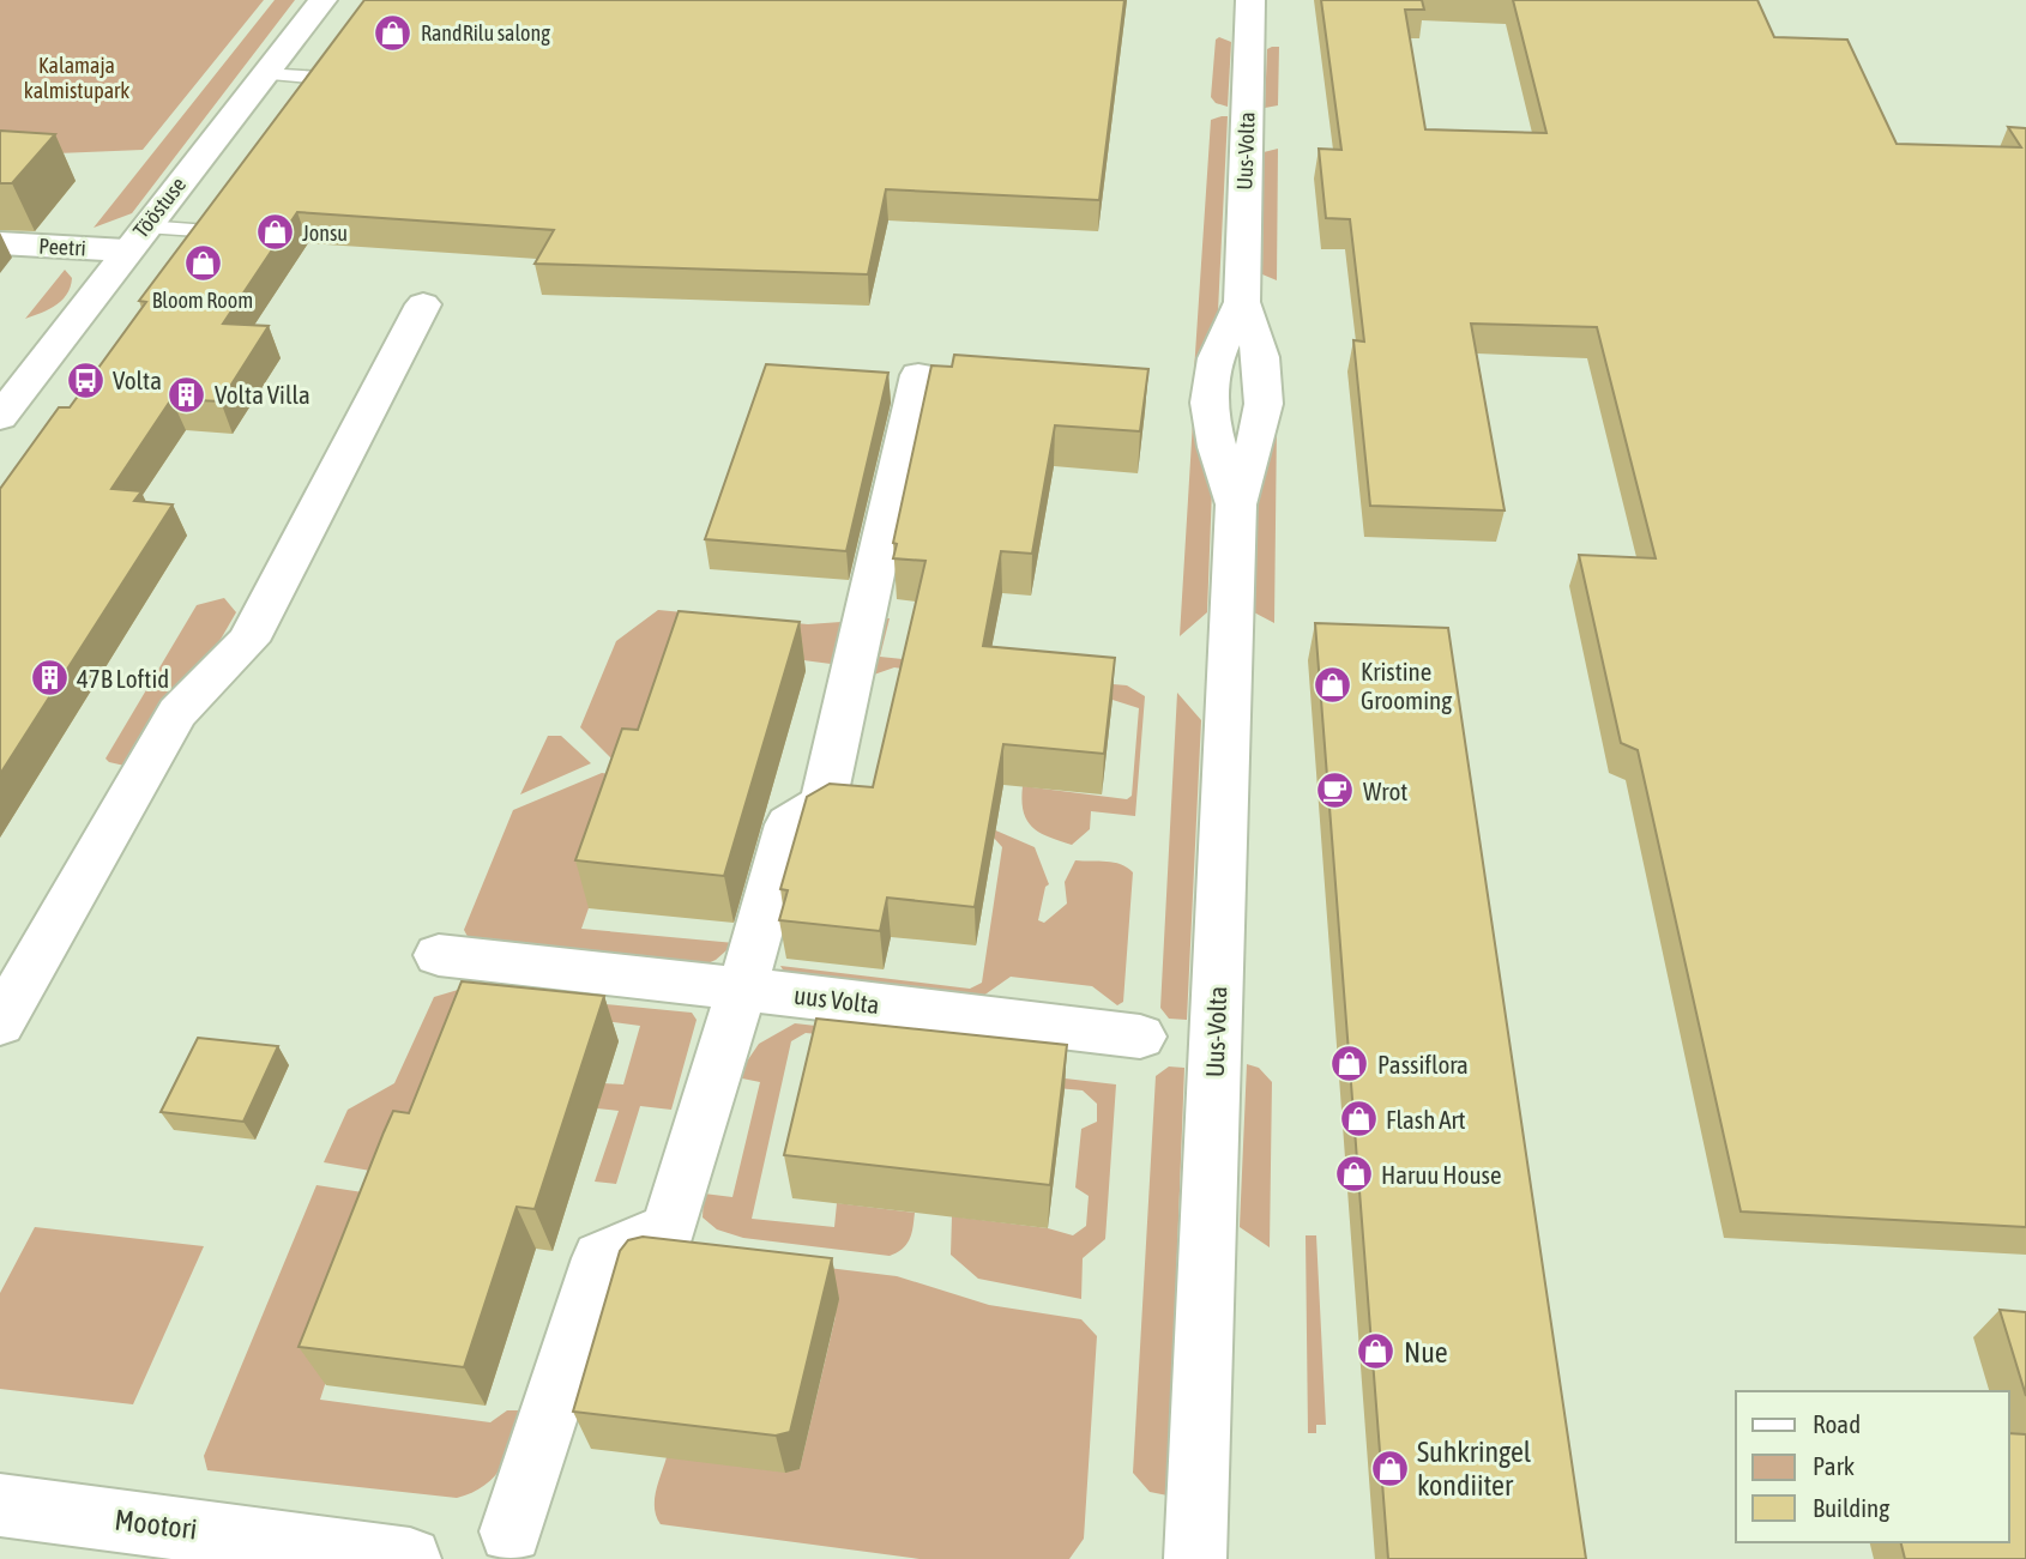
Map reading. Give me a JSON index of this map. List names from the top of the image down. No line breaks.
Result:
{"streets":{"street":["Uus-Volta","Tööstuse","Peetri","uus Volta","Mootori"]},"crossings":[["Tööstuse","Peetri"]],"parks":["Kalamaja kalmistupark"],"places":{"shop":["RandRilu salong","Jonsu","Bloom Room","Kristine Grooming","Passiflora","Flash Art","Haruu House","Nue","Suhkringel kondiiter"],"bus stop":["Volta"],"building":["Volta Villa","47B Loftid"],"cafe":["Wrot"]},"legend":["Road","Park","Building"]}
